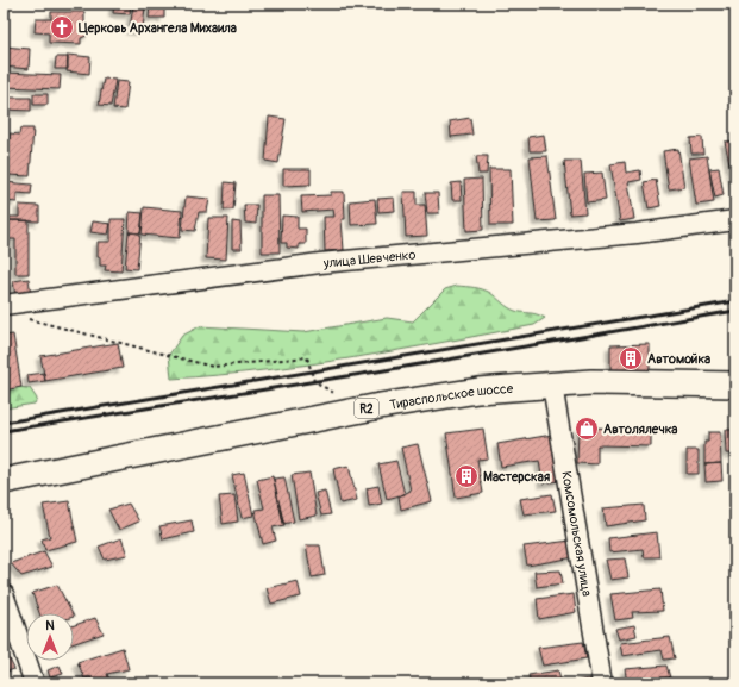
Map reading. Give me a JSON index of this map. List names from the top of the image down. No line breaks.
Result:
{"streets":{"main road":["Тираспольское шоссе","R2"],"street":["улица Шевченко","Комсомольская улица"]},"crossings":[["Тираспольское шоссе","Комсомольская улица"]],"places":{"church":["Церковь Архангела Михаила"],"building":["Автомойка","Мастерская"],"shop":["Автолялечка"]},"north":"top"}
